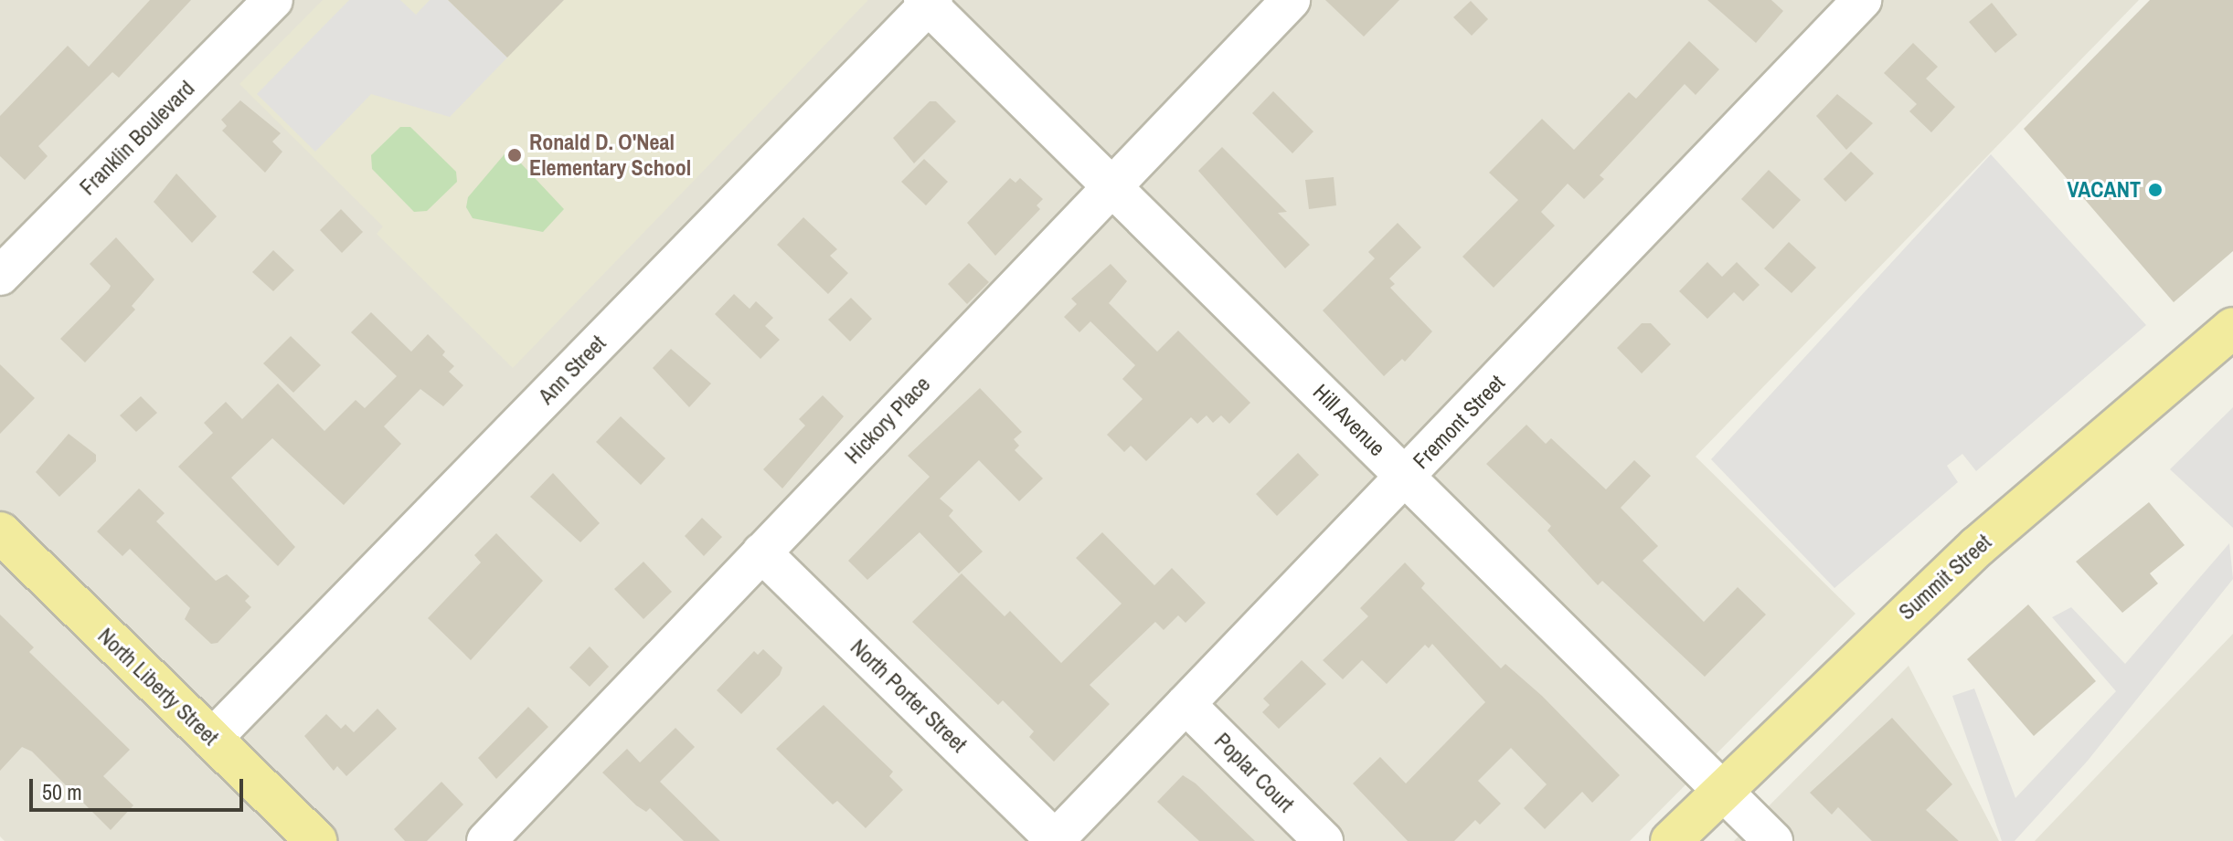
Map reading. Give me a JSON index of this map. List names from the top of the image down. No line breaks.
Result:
{"streets":{"main road":["Summit Street","North Liberty Street"],"street":["Franklin Boulevard","Ann Street","Hickory Place","Hill Avenue","Fremont Street","North Porter Street","Poplar Court"]},"crossings":[["Ann Street","Hill Avenue"],["Ann Street","North Liberty Street"],["Hickory Place","Hill Avenue"],["Hickory Place","North Porter Street"],["Hill Avenue","Fremont Street"],["Hill Avenue","Summit Street"],["Fremont Street","North Porter Street"],["Fremont Street","Poplar Court"]],"places":["Ronald D. O'Neal Elementary School","VACANT"],"scale_bar":"50 m"}
